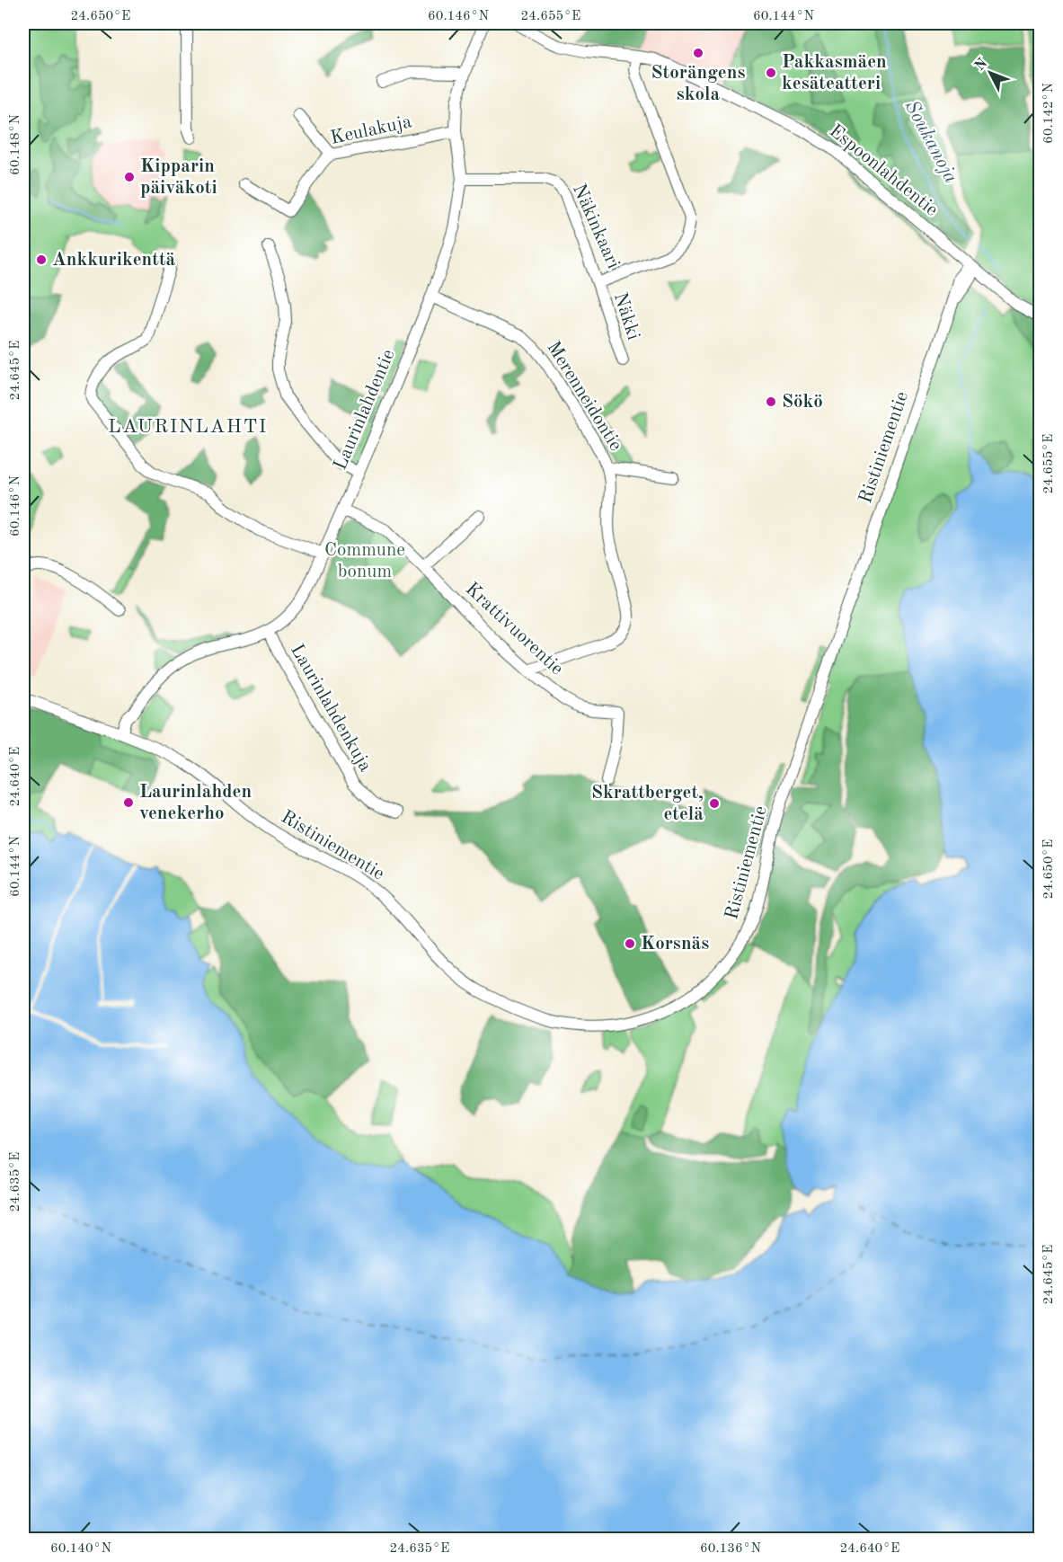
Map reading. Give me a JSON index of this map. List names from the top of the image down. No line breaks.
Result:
{"streets":{"street":["Keulakuja","Espoonlahdentie","Näkinkaari","Näkki","Merenneidontie","Laurinlahdentie","Ristiniementie","Krattivuorentie","Laurinlahdenkuja"]},"crossings":[["Keulakuja","Laurinlahdentie"],["Espoonlahdentie","Näkinkaari"],["Espoonlahdentie","Ristiniementie"],["Näkinkaari","Näkki"],["Näkinkaari","Laurinlahdentie"],["Merenneidontie","Laurinlahdentie"],["Merenneidontie","Krattivuorentie"],["Laurinlahdentie","Ristiniementie"],["Laurinlahdentie","Krattivuorentie"],["Laurinlahdentie","Laurinlahdenkuja"]],"districts":["LAURINLAHTI"],"water":["Soukanoja"],"parks":["Commune bonum"],"places":["Storängens skola","Pakkasmäen kesäteatteri","Kipparin päiväkoti","Ankkurikenttä","Sökö","Laurinlahden venekerho","Skrattberget, etelä","Korsnäs"],"north":"top left","coordinates":["24.650°E","60.146°N","24.655°E","60.144°N","60.142°N","60.148°N","24.645°E","24.640°E","24.635°E","60.140°N","60.136°N"]}
